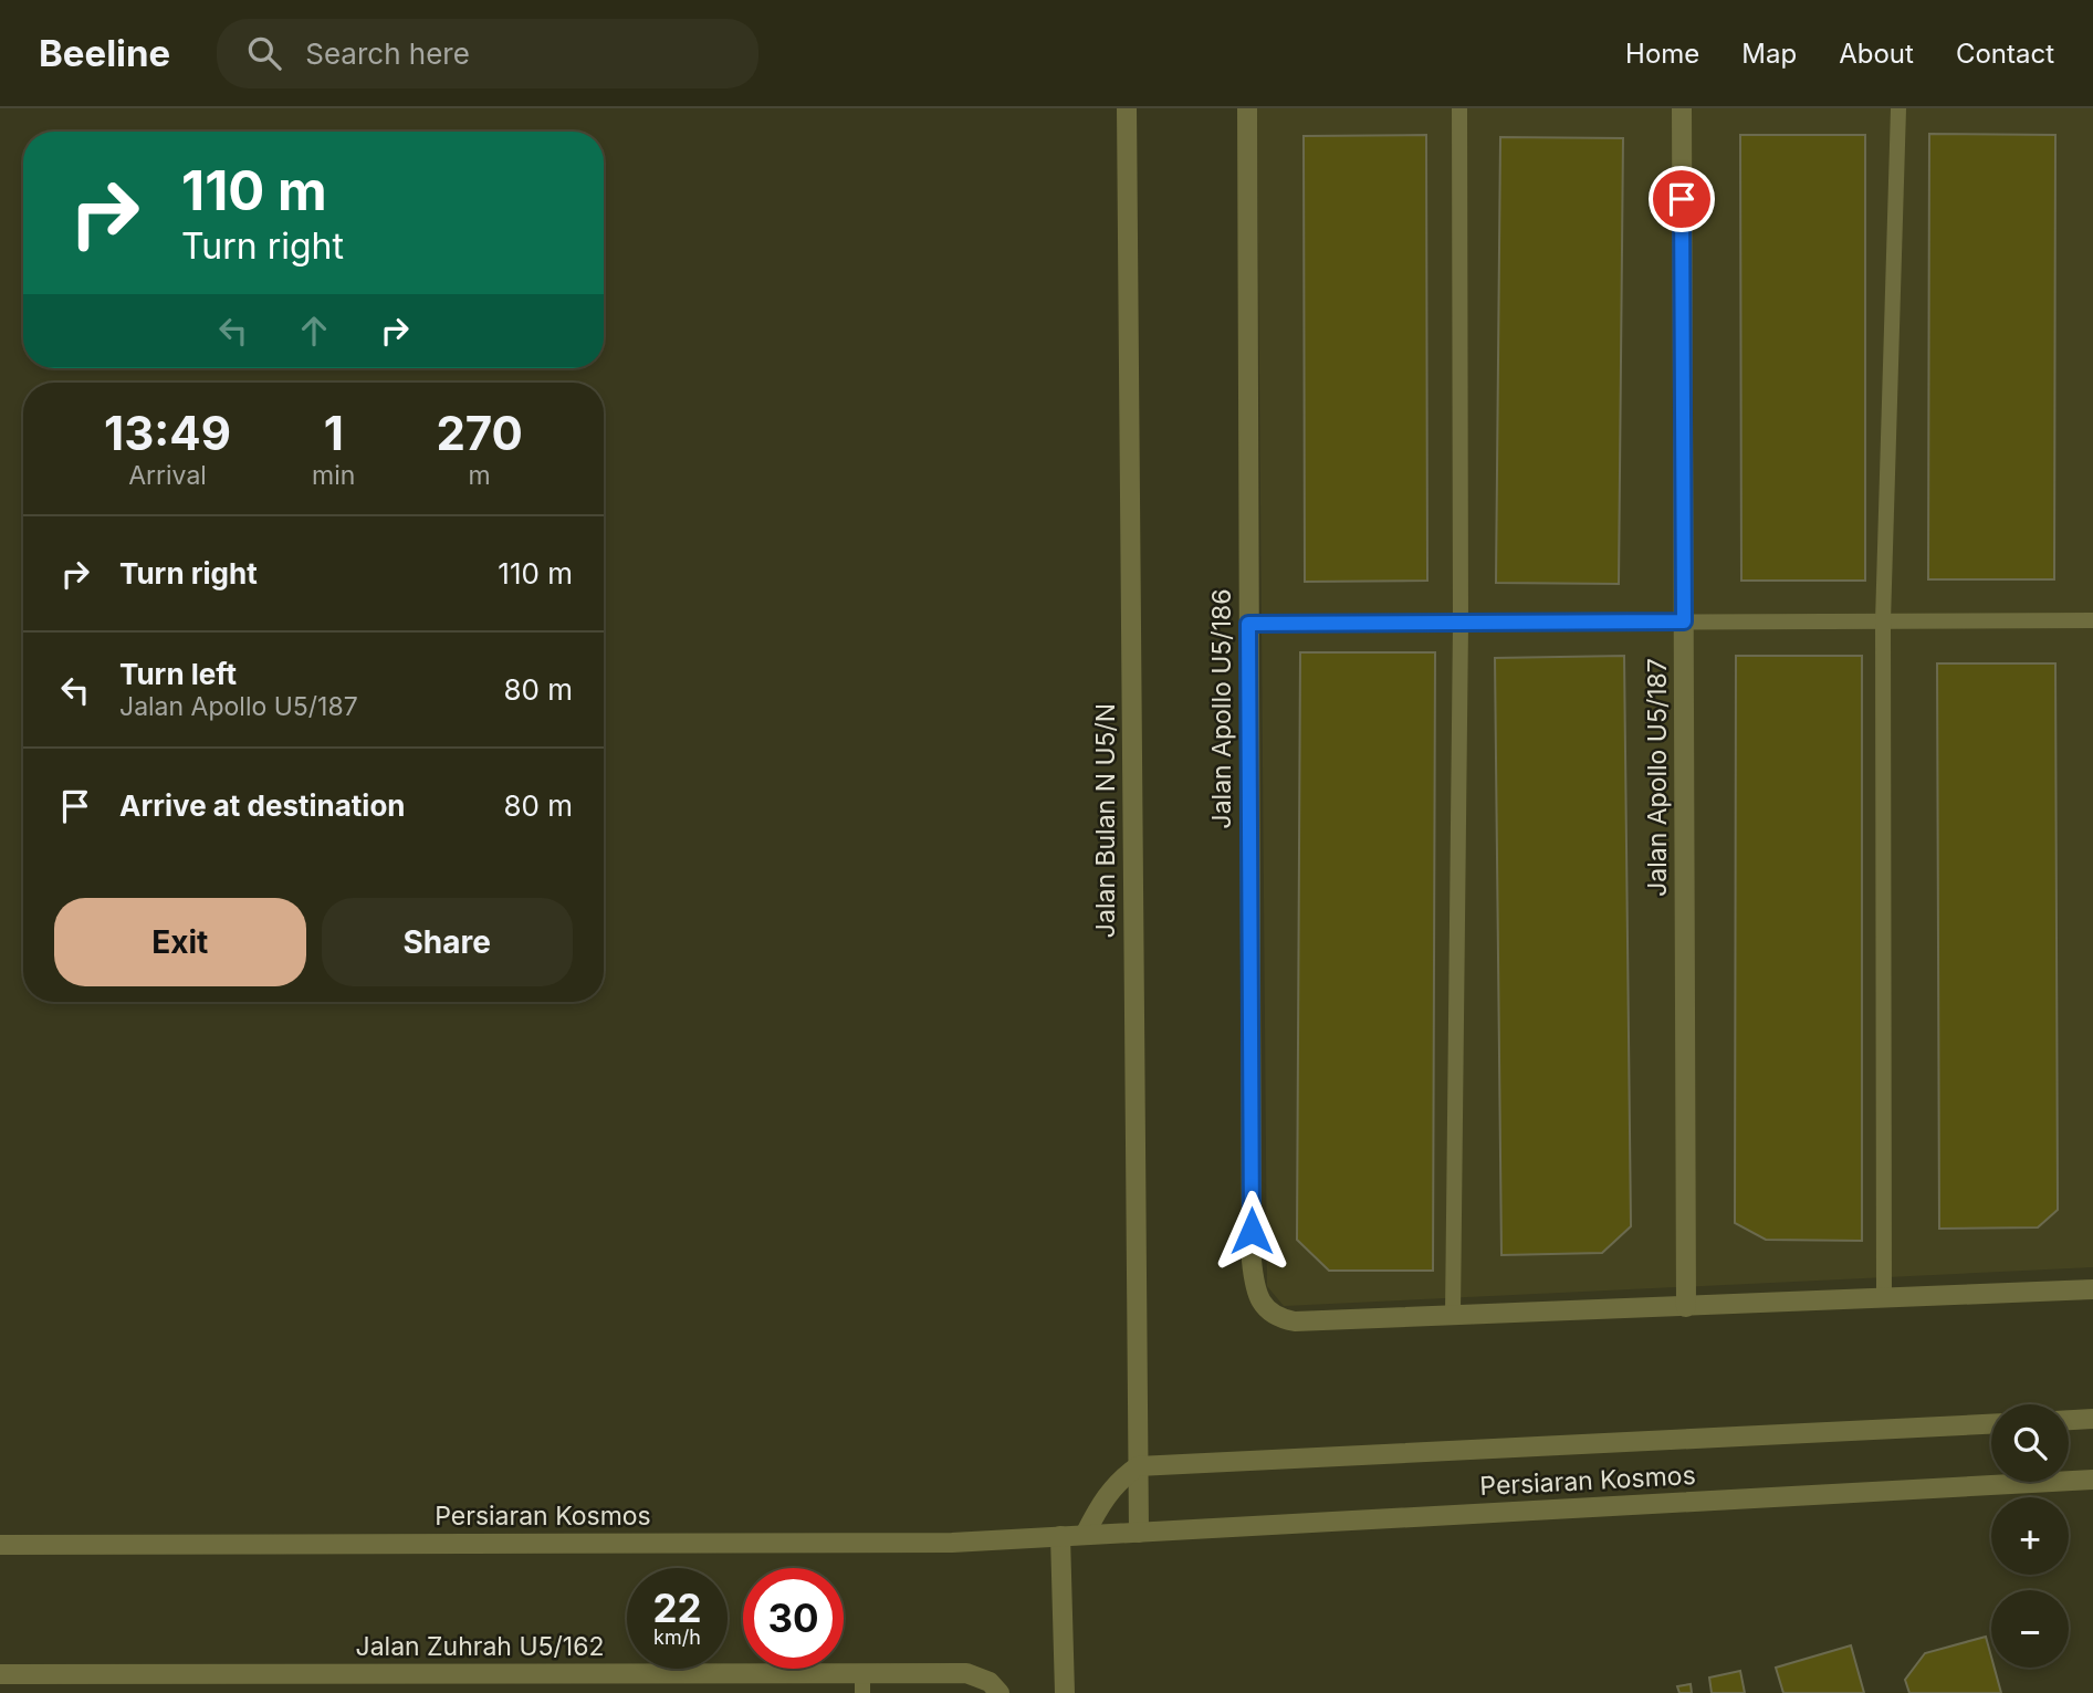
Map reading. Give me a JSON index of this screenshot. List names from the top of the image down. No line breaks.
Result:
{"streets":{"street":["Jalan Apollo U5/186","Jalan Apollo U5/187","Jalan Bulan N U5/N","Persiaran Kosmos","Jalan Zuhrah U5/162"]},"crossings":[["Jalan Bulan N U5/N","Persiaran Kosmos"]],"page":{"header":"Beeline","search":"Search here","nav":["Home","Map","About","Contact"],"turn":["110 m","Turn right"],"eta":["13:49","Arrival","1","min","270","m"],"list":[{"name":"Turn right","value":"110 m"},{"name":"Turn left","note":"Jalan Apollo U5/187","value":"80 m"},{"name":"Arrive at destination","value":"80 m"}],"buttons":["Exit","Share"],"map_buttons":["+","−"],"speed":"22 km/h","limit":"30"}}
